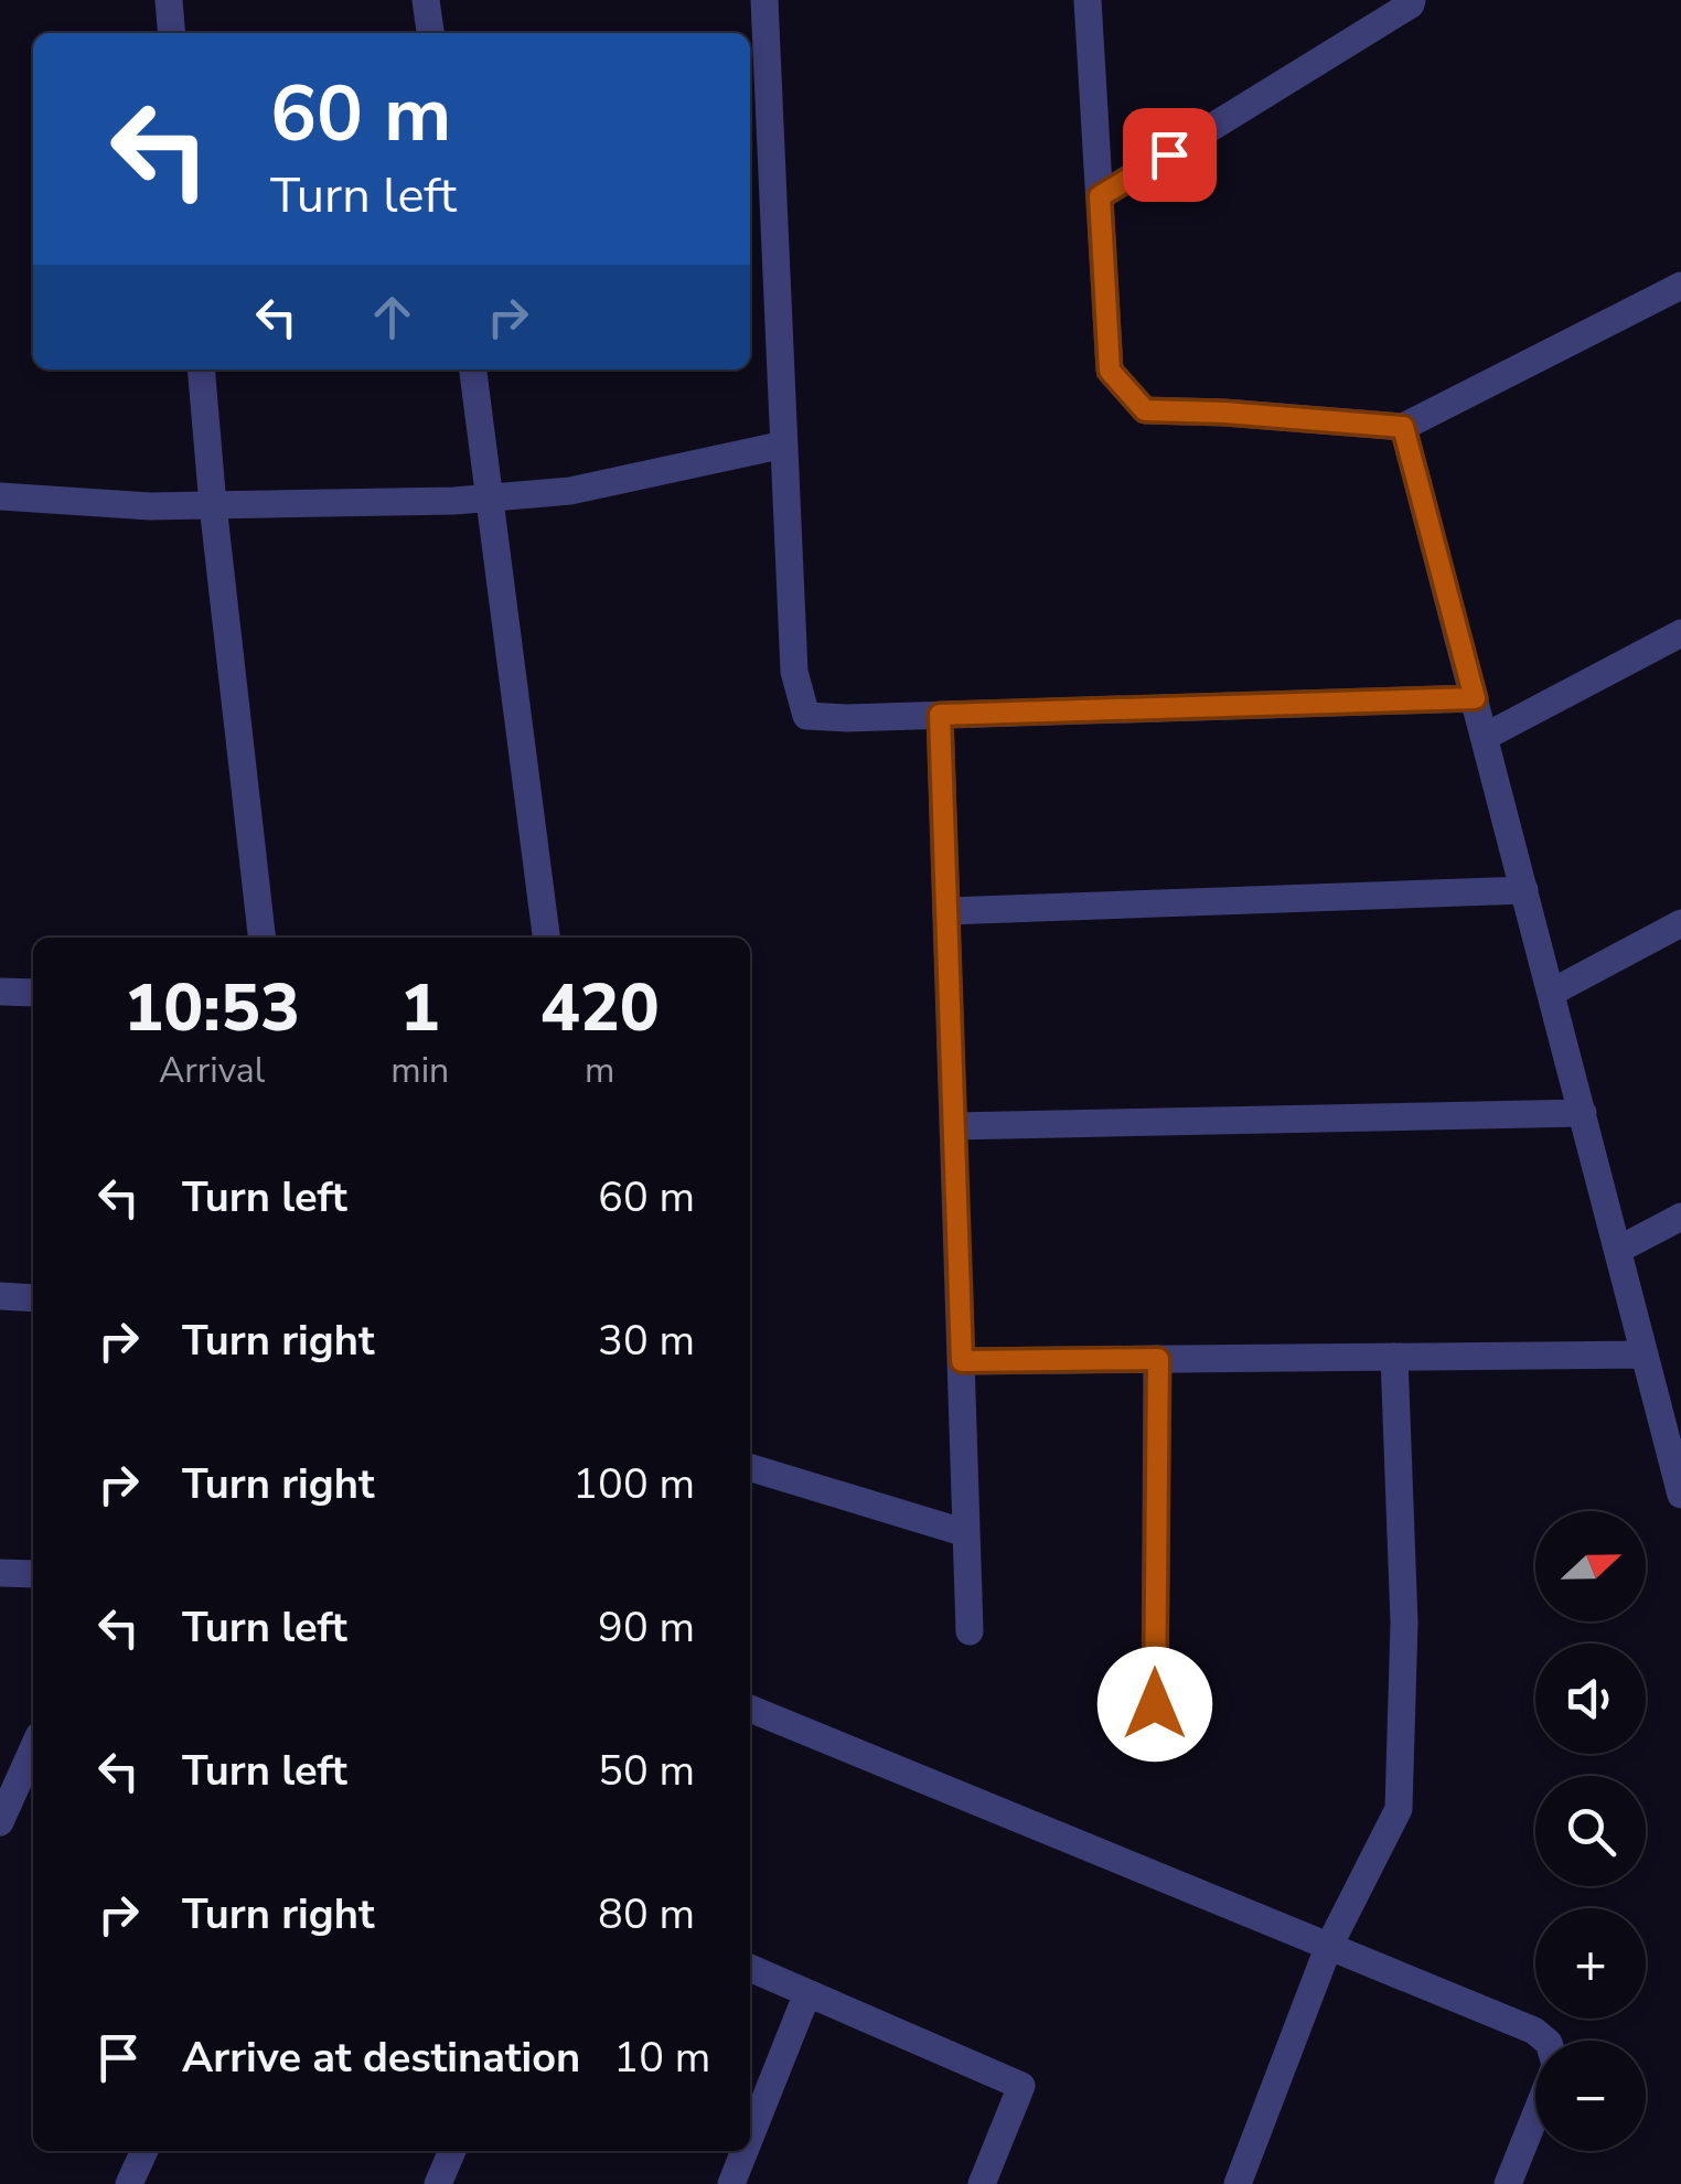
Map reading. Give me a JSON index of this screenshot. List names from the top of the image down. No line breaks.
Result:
{"north":"right","page":{"turn":["60 m","Turn left"],"eta":["10:53","Arrival","1","min","420","m"],"list":[{"name":"Turn left","value":"60 m"},{"name":"Turn right","value":"30 m"},{"name":"Turn right","value":"100 m"},{"name":"Turn left","value":"90 m"},{"name":"Turn left","value":"50 m"},{"name":"Turn right","value":"80 m"},{"name":"Arrive at destination","value":"10 m"}],"map_buttons":["+","−"]}}
